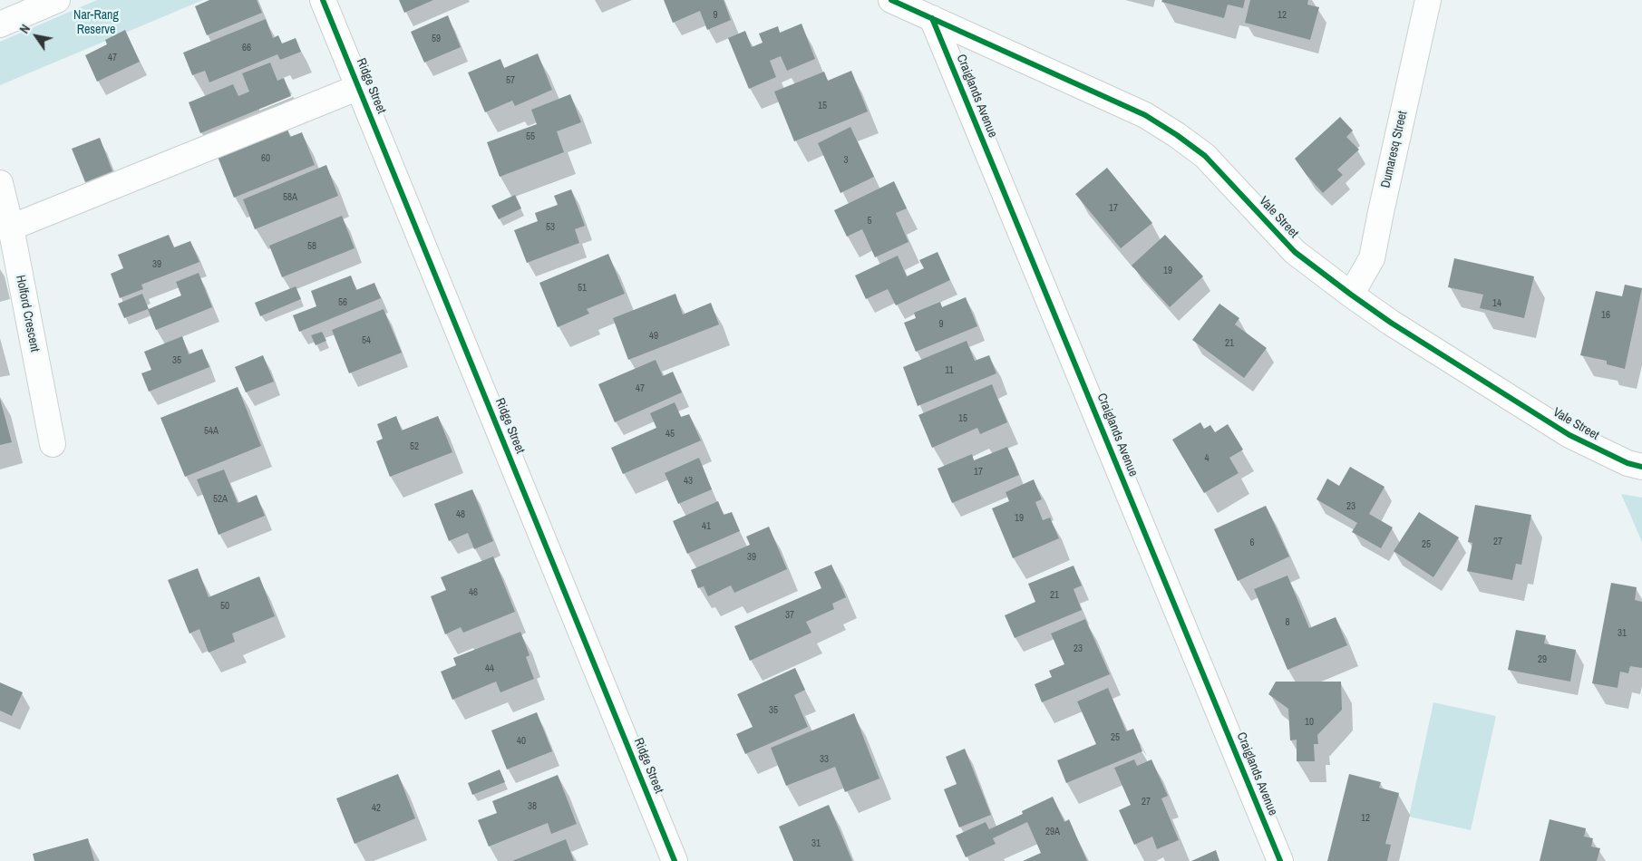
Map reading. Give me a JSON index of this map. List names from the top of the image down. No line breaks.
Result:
{"streets":{"street":["Ridge Street","Craiglands Avenue","Dumaresq Street","Vale Street","Holford Crescent"]},"crossings":[["Craiglands Avenue","Vale Street"],["Dumaresq Street","Vale Street"]],"parks":["Nar-Rang Reserve"],"house_numbers":["9","12","59","66","47","57","15","55","60","3","58A","17","5","53","58","39","19","51","56","14","16","9","49","54","21","35","11","47","15","54A","45","52","4","17","43","52A","23","48","19","41","27","6","25","39","46","21","50","37","8","31","23","29","44","35","10","25","40","33","27","38","42","12","29A","31"],"north":"top left"}
